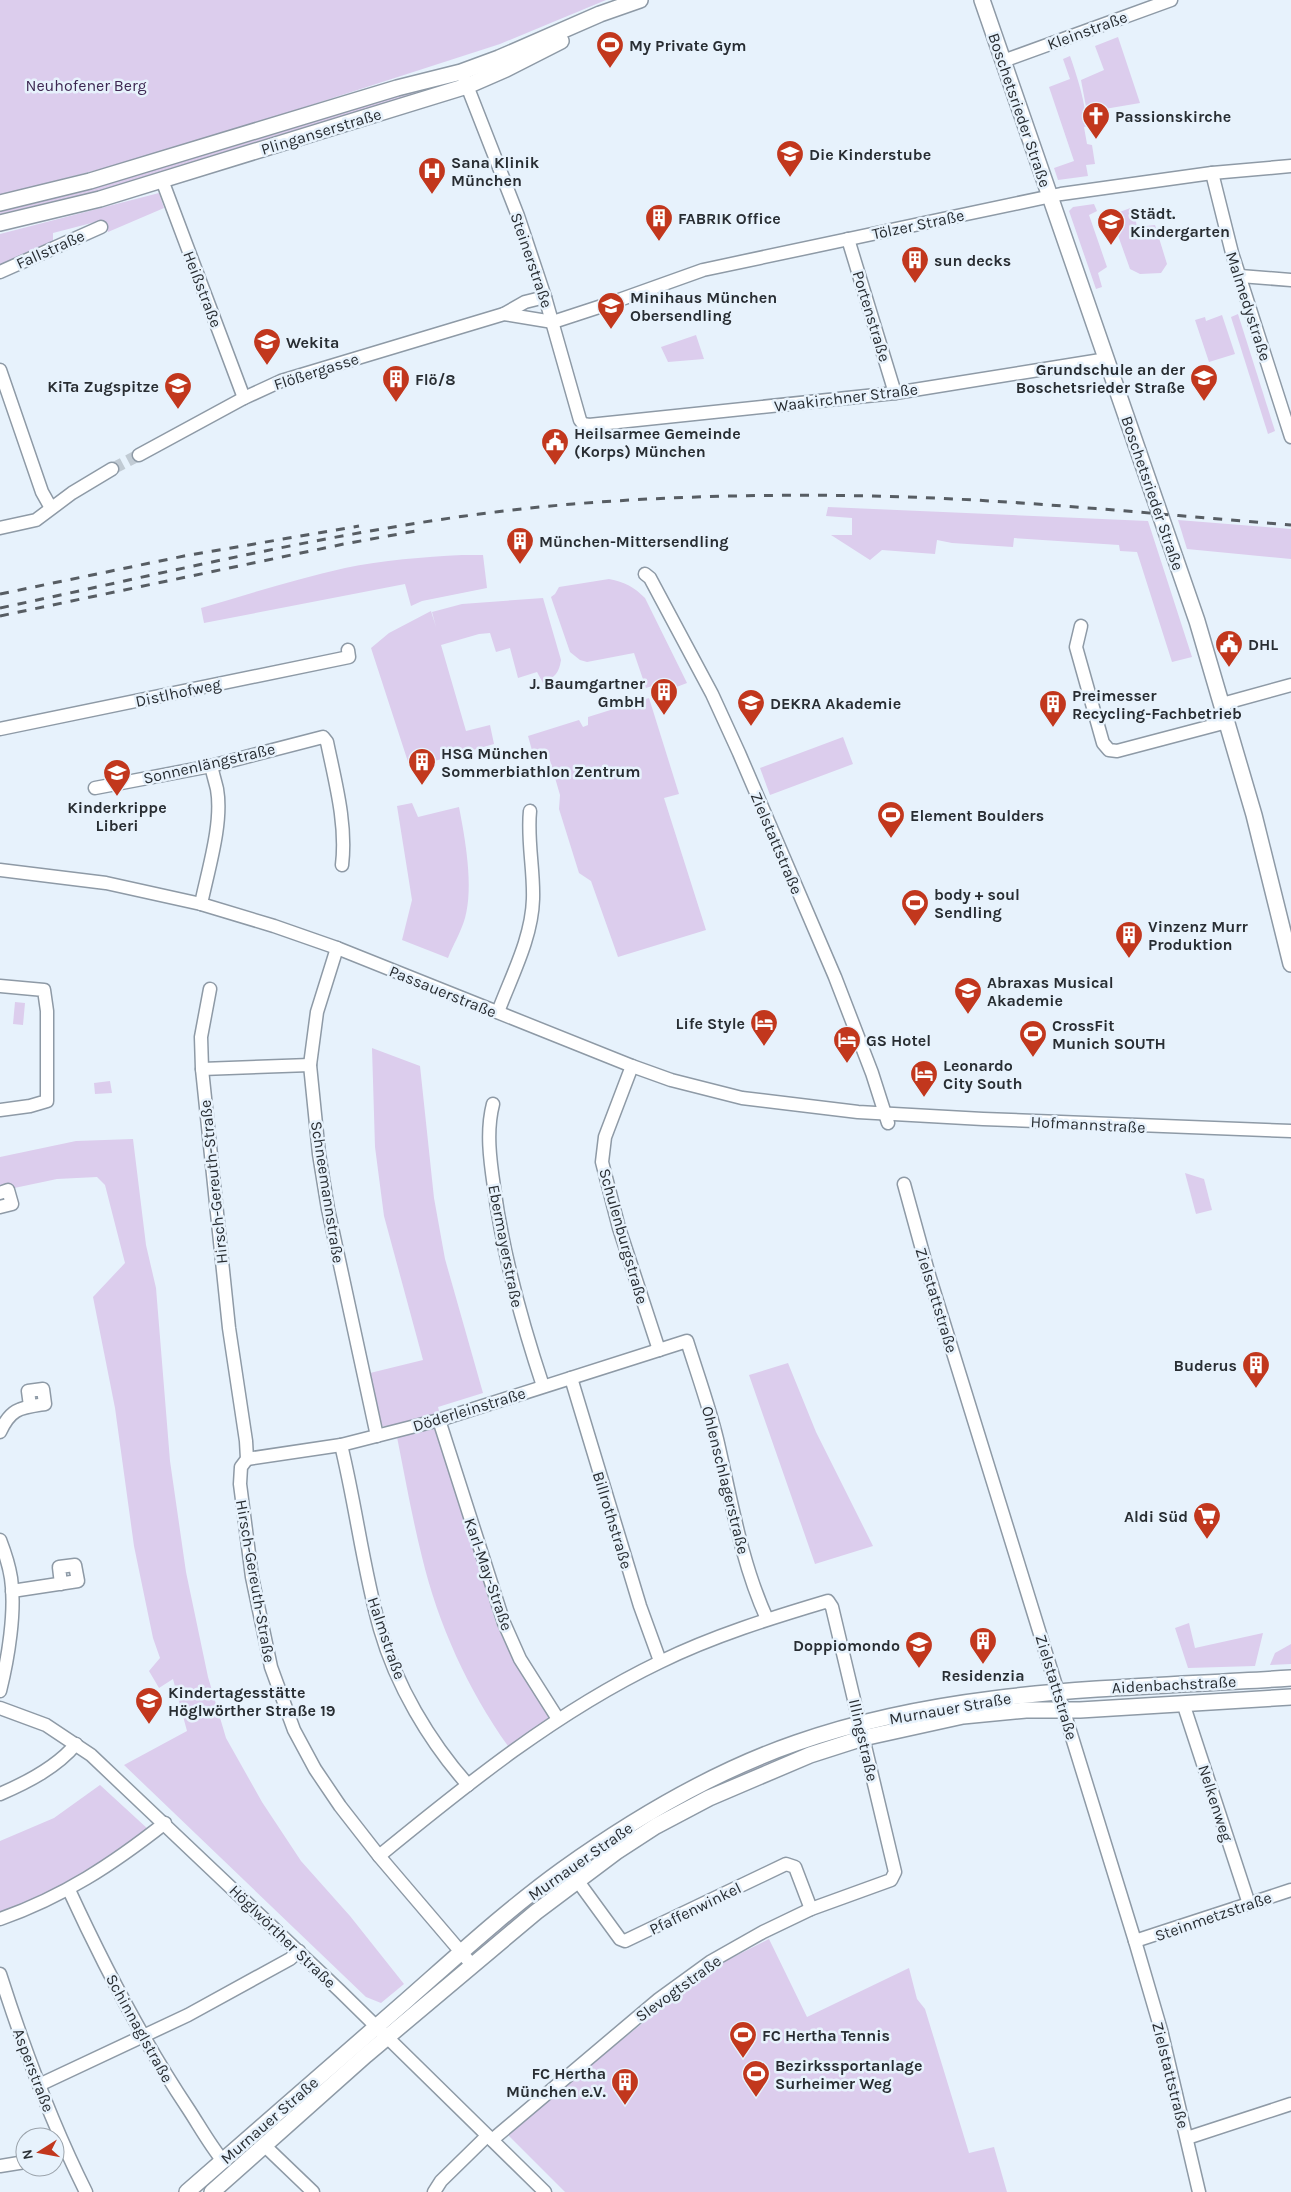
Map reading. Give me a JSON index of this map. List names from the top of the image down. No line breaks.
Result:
{"streets":{"main road":["Boschetsrieder Straße","Plinganserstraße","Aidenbachstraße","Murnauer Straße"],"street":["Kleinstraße","Tölzer Straße","Fallstraße","Steinerstraße","Heißstraße","Malmedystraße","Portenstraße","Flößergasse","Waakirchner Straße","Distlhofweg","Sonnenlängstraße","Zielstattstraße","Passauerstraße","Hofmannstraße","Hirsch-Gereuth-Straße","Schneemannstraße","Schulenburgstraße","Ebermayerstraße","Döderleinstraße","Ohlenschlagerstraße","Billrothstraße","Karl-May-Straße","Halmstraße","Illingstraße","Nelkenweg","Pfaffenwinkel","Steinmetzstraße","Höglwörther Straße","Slevogtstraße","Schinnaglstraße","Asperstraße"]},"crossings":[["Kleinstraße","Boschetsrieder Straße"],["Boschetsrieder Straße","Tölzer Straße"],["Boschetsrieder Straße","Waakirchner Straße"],["Plinganserstraße","Steinerstraße"],["Plinganserstraße","Heißstraße"],["Tölzer Straße","Steinerstraße"],["Tölzer Straße","Malmedystraße"],["Tölzer Straße","Portenstraße"],["Tölzer Straße","Flößergasse"],["Steinerstraße","Flößergasse"],["Steinerstraße","Waakirchner Straße"],["Heißstraße","Flößergasse"],["Portenstraße","Waakirchner Straße"],["Zielstattstraße","Passauerstraße"],["Zielstattstraße","Hofmannstraße"],["Zielstattstraße","Aidenbachstraße"],["Zielstattstraße","Murnauer Straße"],["Zielstattstraße","Steinmetzstraße"],["Passauerstraße","Hofmannstraße"],["Passauerstraße","Schneemannstraße"],["Passauerstraße","Schulenburgstraße"],["Hirsch-Gereuth-Straße","Döderleinstraße"],["Hirsch-Gereuth-Straße","Murnauer Straße"],["Schneemannstraße","Döderleinstraße"],["Schulenburgstraße","Döderleinstraße"],["Ebermayerstraße","Döderleinstraße"],["Döderleinstraße","Ohlenschlagerstraße"],["Döderleinstraße","Billrothstraße"],["Döderleinstraße","Karl-May-Straße"],["Döderleinstraße","Halmstraße"],["Ohlenschlagerstraße","Illingstraße"],["Aidenbachstraße","Murnauer Straße"],["Aidenbachstraße","Nelkenweg"],["Murnauer Straße","Illingstraße"],["Murnauer Straße","Pfaffenwinkel"],["Murnauer Straße","Höglwörther Straße"],["Murnauer Straße","Schinnaglstraße"],["Illingstraße","Slevogtstraße"],["Nelkenweg","Steinmetzstraße"],["Pfaffenwinkel","Slevogtstraße"],["Höglwörther Straße","Slevogtstraße"]],"parks":["Neuhofener Berg"],"places":{"sports":["My Private Gym","Element Boulders","body + soul Sendling","CrossFit Munich SOUTH","FC Hertha Tennis","Bezirkssportanlage Surheimer Weg"],"church":["Passionskirche"],"school or university":["Die Kinderstube","Städt. Kindergarten","Minihaus München Obersendling","Wekita","Grundschule an der Boschetsrieder Straße","KiTa Zugspitze","DEKRA Akademie","Kinderkrippe Liberi","Abraxas Musical Akademie","Doppiomondo","Kindertagesstätte Höglwörther Straße 19"],"hospital":["Sana Klinik München"],"building":["FABRIK Office","sun decks","Flö/8","München-Mittersendling","J. Baumgartner GmbH","Preimesser Recycling-Fachbetrieb","HSG München Sommerbiathlon Zentrum","Vinzenz Murr Produktion","Buderus","Residenzia","FC Hertha München e.V."],"public building":["Heilsarmee Gemeinde (Korps) München","DHL"],"hotel":["Life Style","GS Hotel","Leonardo City South"],"supermarket":["Aldi Süd"]},"north":"left"}
